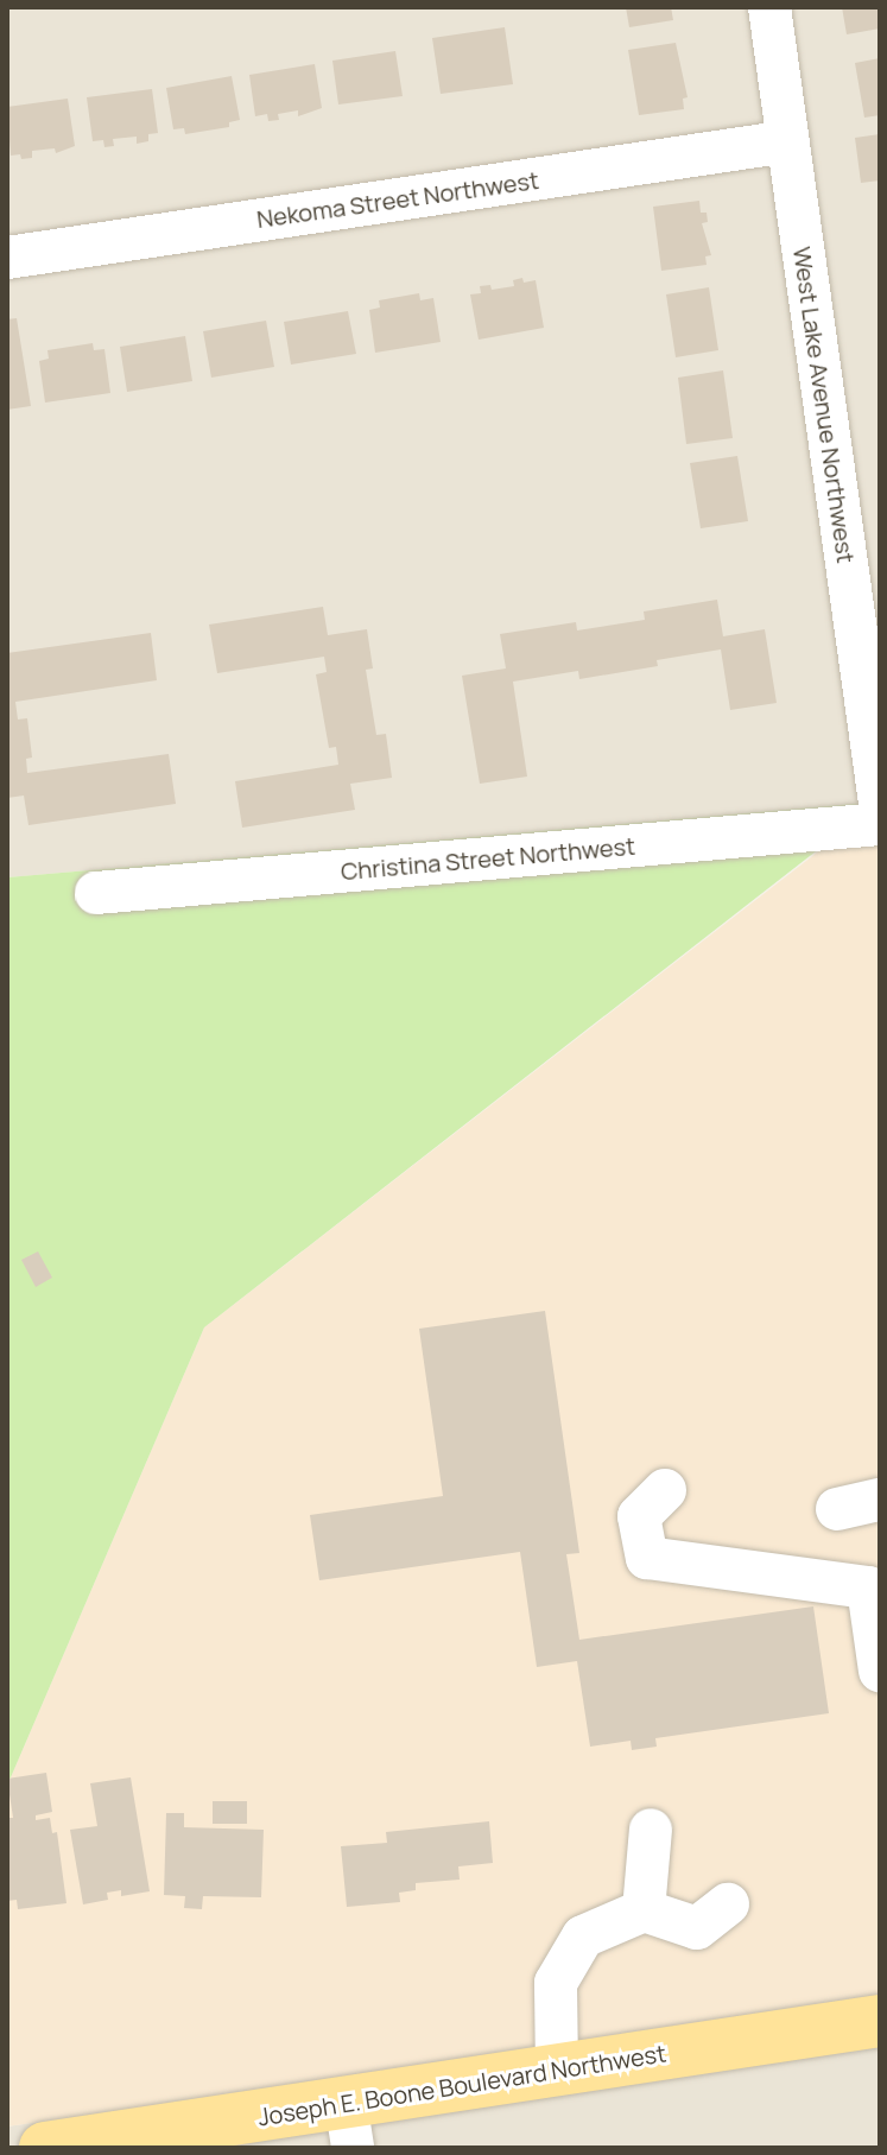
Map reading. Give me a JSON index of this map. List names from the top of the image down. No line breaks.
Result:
{"streets":{"main road":["Joseph E. Boone Boulevard Northwest"],"street":["Nekoma Street Northwest","West Lake Avenue Northwest","Christina Street Northwest"]},"crossings":[["Nekoma Street Northwest","West Lake Avenue Northwest"]]}
